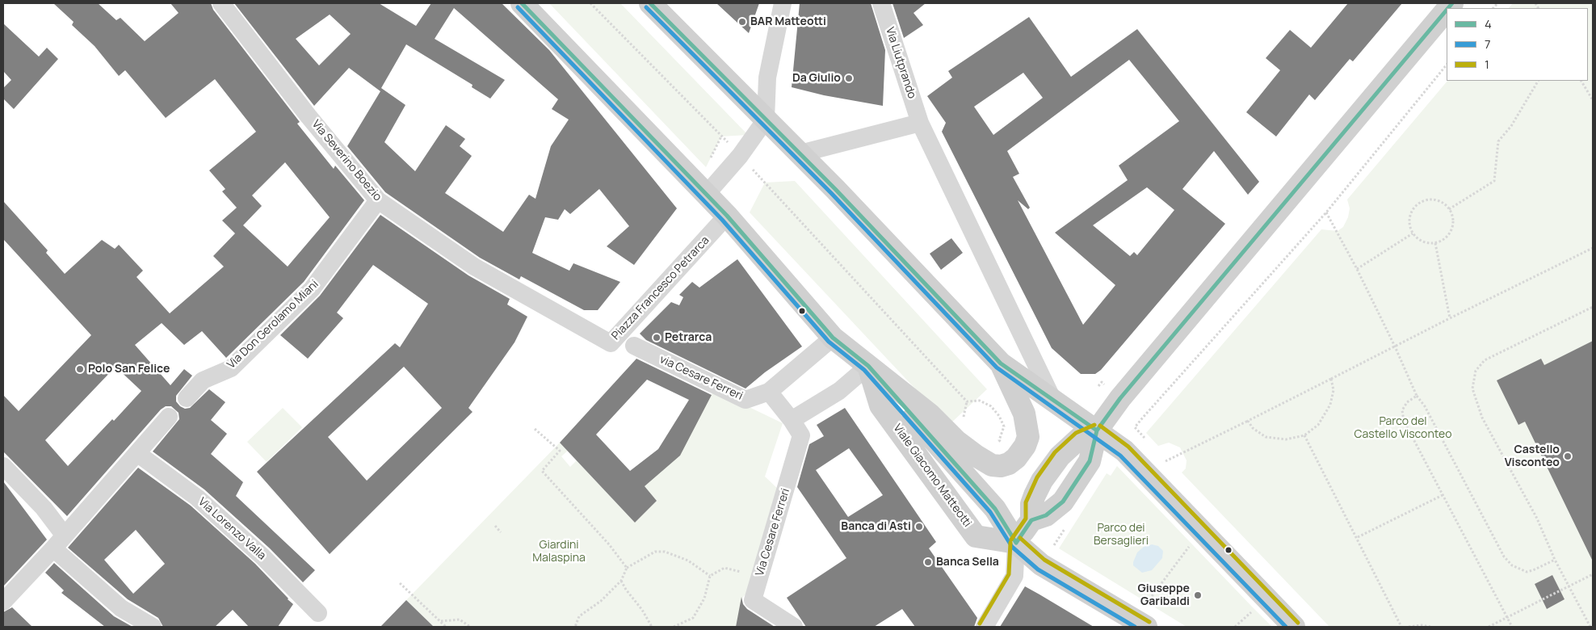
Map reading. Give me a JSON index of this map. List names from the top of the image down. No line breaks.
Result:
{"streets":{"street":["Via Liutprando","Via Severino Boezio","Piazza Francesco Petrarca","Via Don Gerolamo Miani","via Cesare Ferreri","Viale Giacomo Matteotti","Via Lorenzo Valla","Via Cesare Ferreri"]},"crossings":[["Via Severino Boezio","Piazza Francesco Petrarca"],["Via Severino Boezio","Via Don Gerolamo Miani"],["Piazza Francesco Petrarca","Viale Giacomo Matteotti"],["via Cesare Ferreri","Via Cesare Ferreri"]],"parks":["Parco del Castello Visconteo","Parco dei Bersaglieri","Giardini Malaspina"],"places":["BAR Matteotti","Da Giulio","Petrarca","Polo San Felice","Castello Visconteo","Banca di Asti","Banca Sella","Giuseppe Garibaldi"],"lines":["transit line 4","transit line 7","transit line 1"],"legend":["4","7","1"]}
